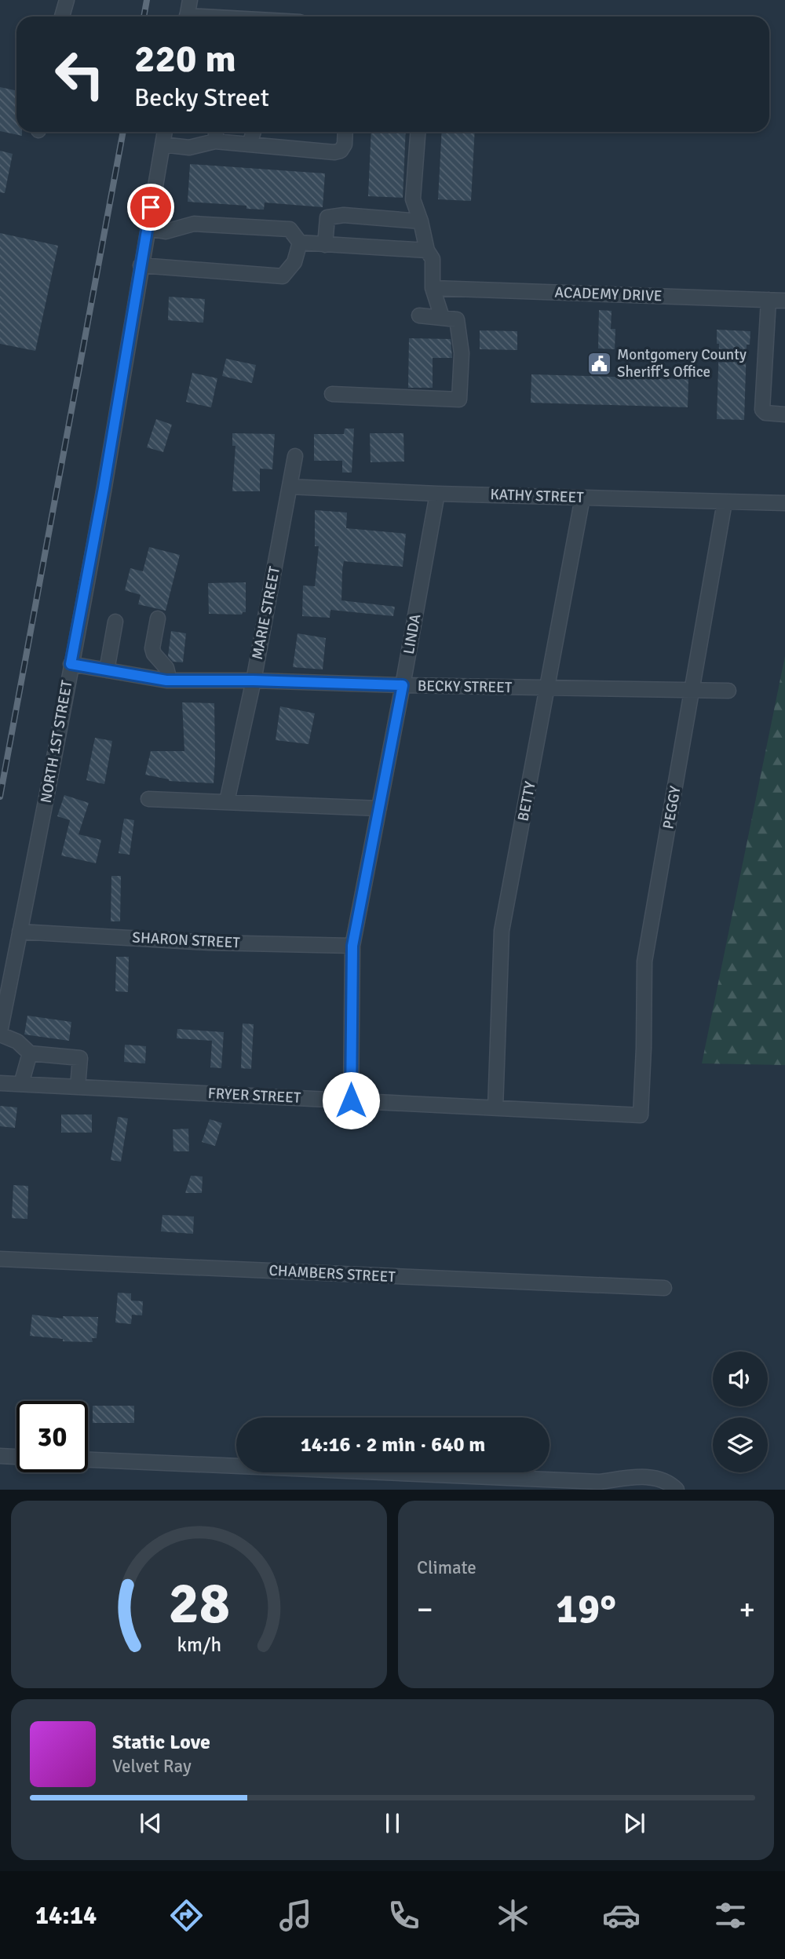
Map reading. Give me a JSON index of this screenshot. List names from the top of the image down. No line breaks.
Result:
{"streets":{"street":["ACADEMY DRIVE","KATHY STREET","MARIE STREET","LINDA","BECKY STREET","NORTH 1ST STREET","BETTY","PEGGY","SHARON STREET","FRYER STREET","CHAMBERS STREET"]},"crossings":[["KATHY STREET","MARIE STREET"],["KATHY STREET","LINDA"],["KATHY STREET","BETTY"],["KATHY STREET","PEGGY"],["MARIE STREET","BECKY STREET"],["LINDA","BECKY STREET"],["LINDA","SHARON STREET"],["LINDA","FRYER STREET"],["BECKY STREET","NORTH 1ST STREET"],["BECKY STREET","BETTY"],["BECKY STREET","PEGGY"],["NORTH 1ST STREET","SHARON STREET"],["BETTY","FRYER STREET"],["PEGGY","FRYER STREET"]],"places":{"public building":["Montgomery County Sheriff's Office"]},"page":{"turn":["220 m","Becky Street"],"limit":"30","trip":"14:16 · 2 min · 640 m","tile":"Climate","heat":["−","19°","+"],"song":["Static Love","Velvet Ray"],"tabs":"14:14","gauge":["28","km/h"]}}
